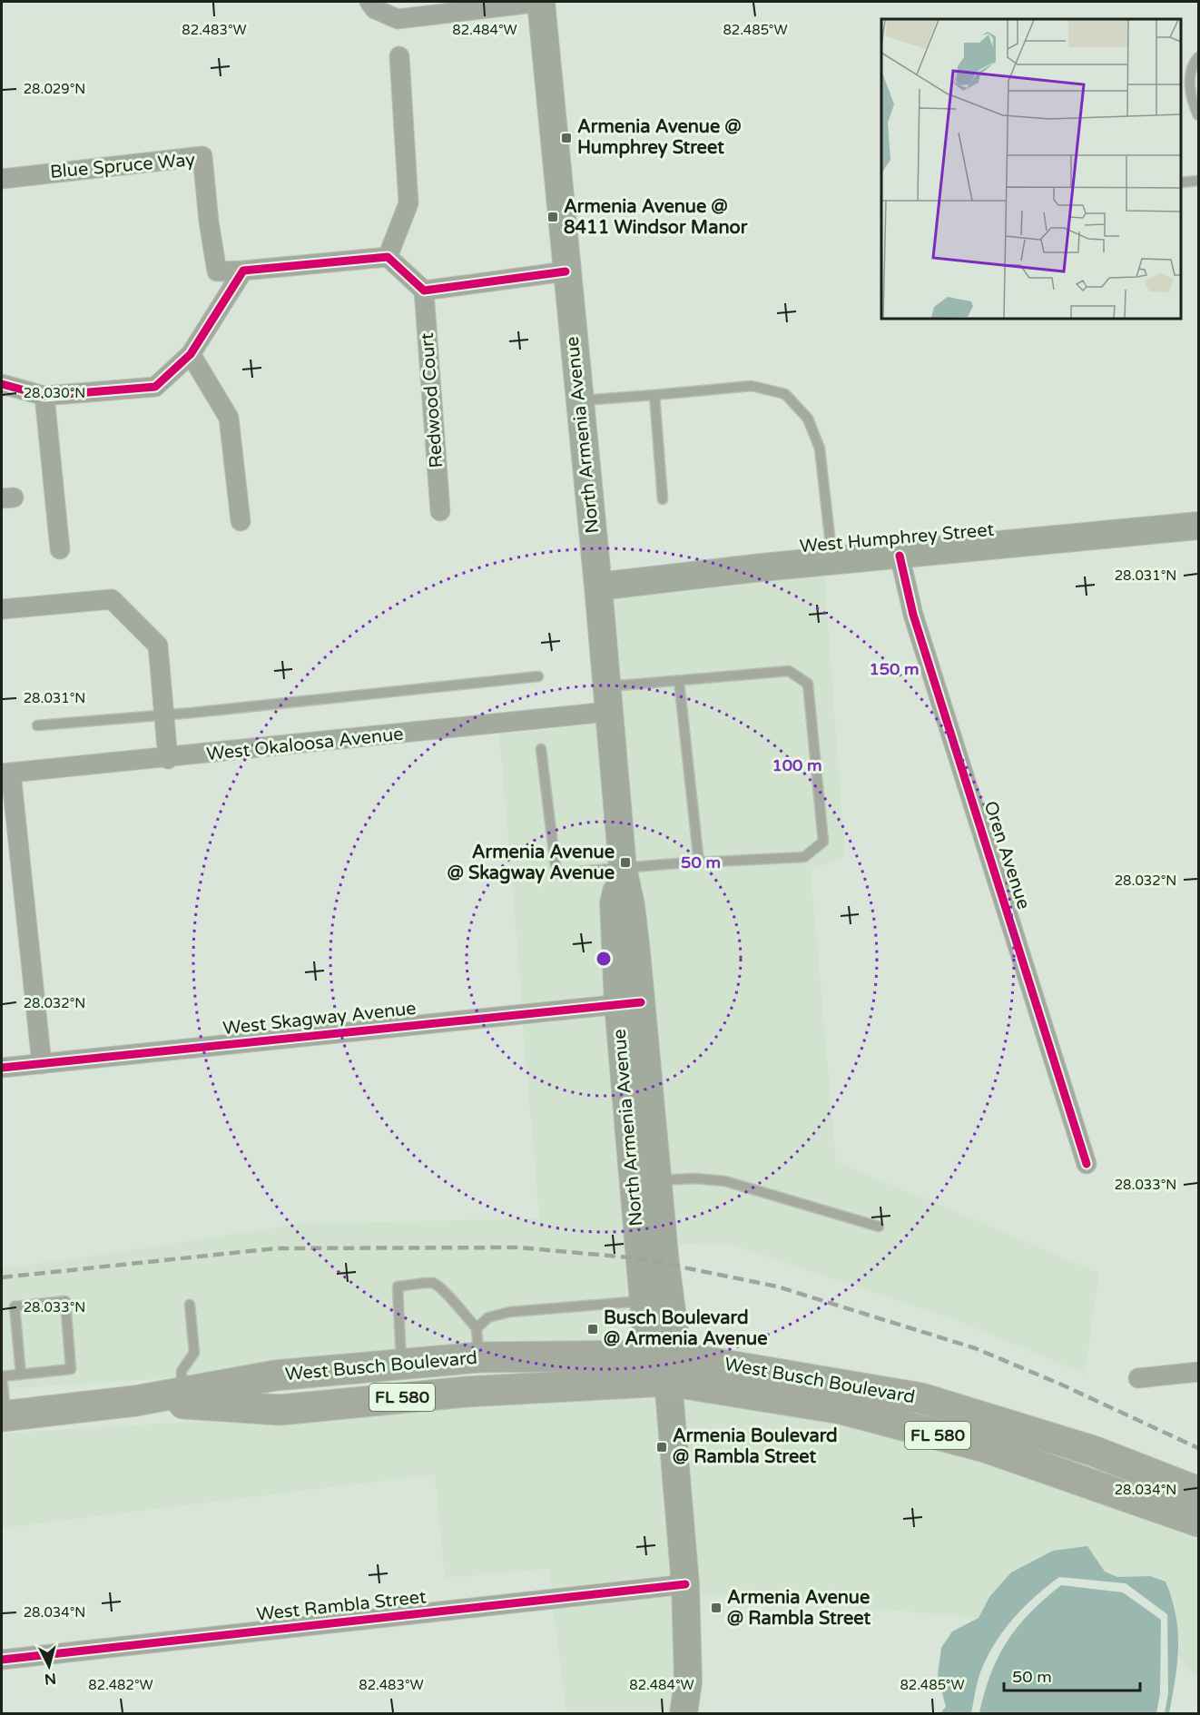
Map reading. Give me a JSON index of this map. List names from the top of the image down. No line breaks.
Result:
{"streets":{"main road":["North Armenia Avenue","West Humphrey Street","West Busch Boulevard","FL 580"],"street":["Blue Spruce Way","Redwood Court","West Okaloosa Avenue","Oren Avenue","West Skagway Avenue","West Rambla Street"]},"crossings":[["North Armenia Avenue","West Humphrey Street"],["North Armenia Avenue","West Okaloosa Avenue"],["North Armenia Avenue","West Skagway Avenue"],["North Armenia Avenue","West Busch Boulevard"],["North Armenia Avenue","West Rambla Street"],["West Humphrey Street","Oren Avenue"]],"places":{"transit":["Armenia Avenue @ Humphrey Street","Armenia Avenue @ 8411 Windsor Manor","Armenia Avenue @ Skagway Avenue","Busch Boulevard @ Armenia Avenue","Armenia Boulevard @ Rambla Street","Armenia Avenue @ Rambla Street"]},"scale_bar":"50 m","north":"bottom","coordinates":["82.483°W","82.484°W","82.485°W","28.029°N","28.030°N","28.031°N","28.032°N","28.033°N","28.034°N","82.482°W"],"rings":["150 m","100 m","50 m"]}
